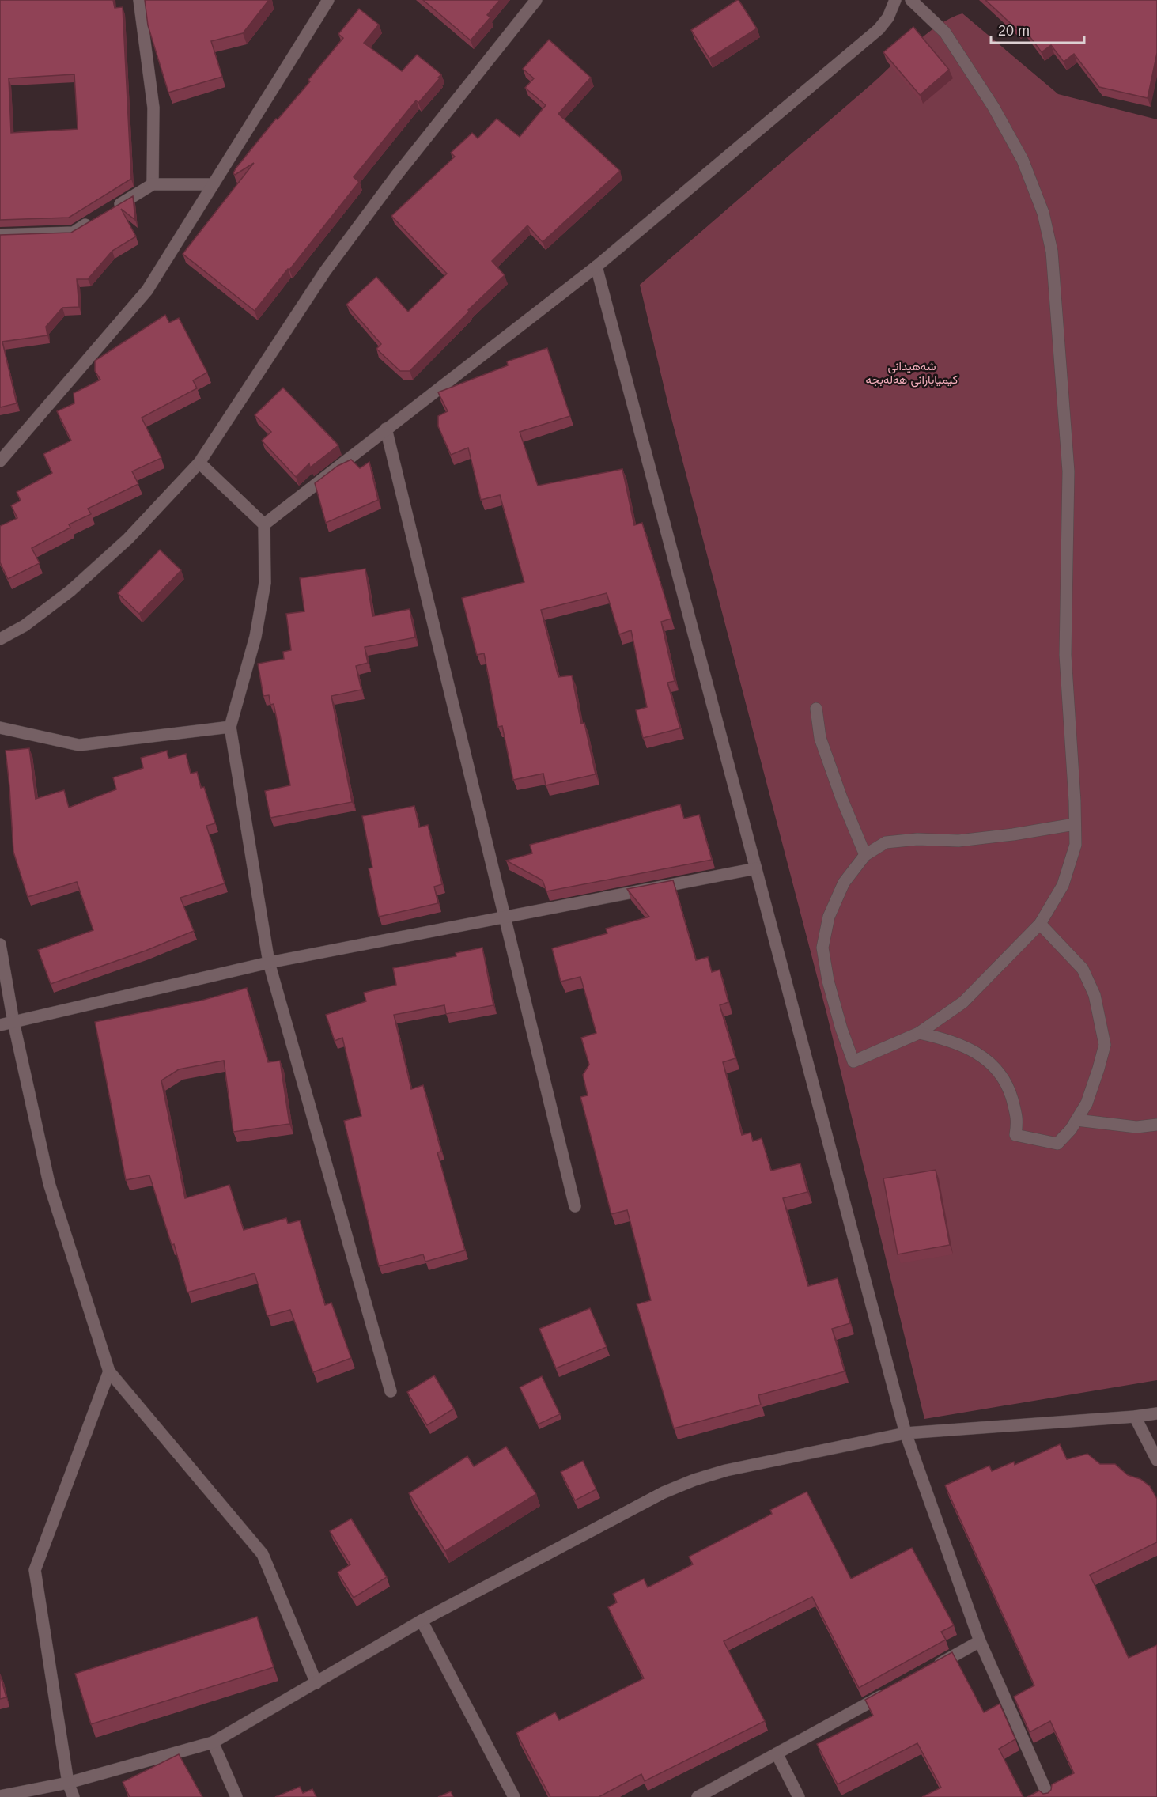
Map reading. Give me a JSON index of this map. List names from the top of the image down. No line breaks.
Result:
{"parks":["شەھیدانی کیمیابارانی ھەلەبجە"],"scale_bar":"20 m"}
